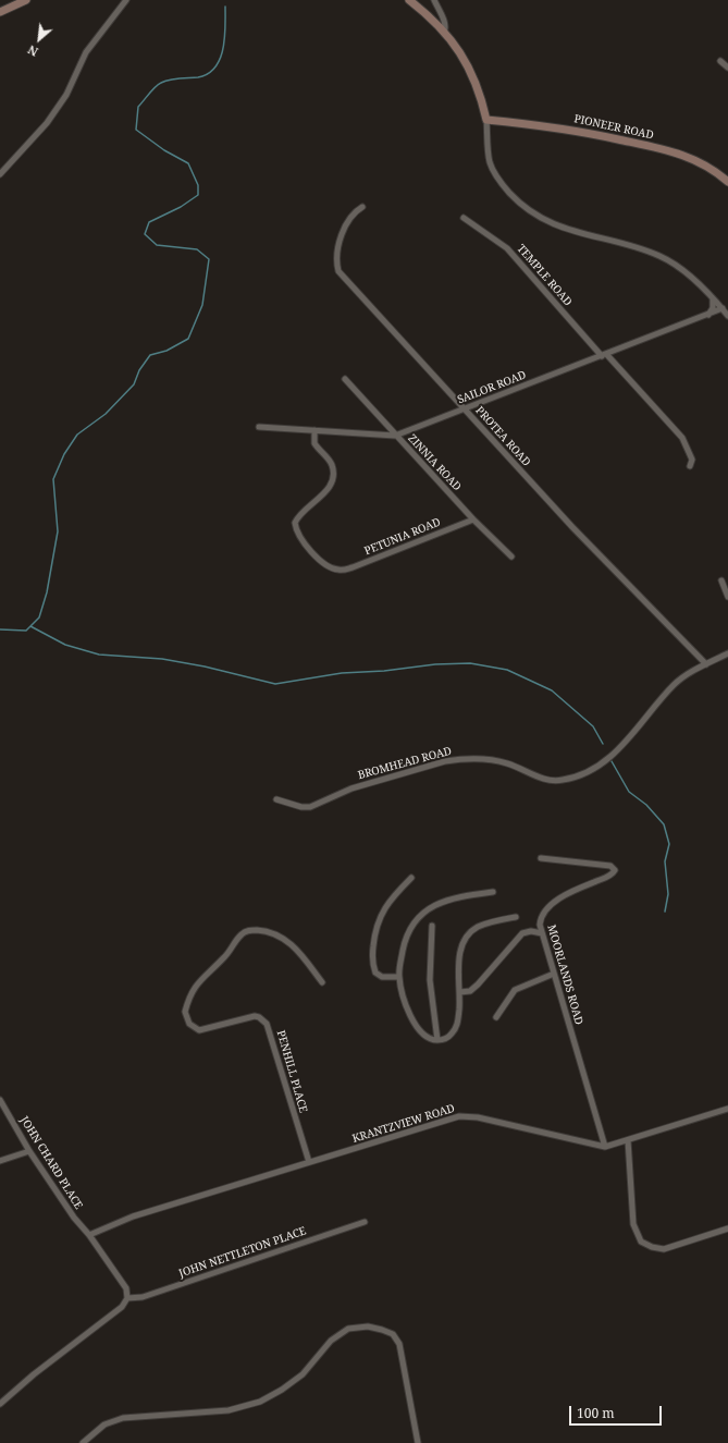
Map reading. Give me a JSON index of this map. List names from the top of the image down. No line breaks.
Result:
{"streets":{"main road":["PIONEER ROAD"],"street":["TEMPLE ROAD","SAILOR ROAD","PROTEA ROAD","ZINNIA ROAD","PETUNIA ROAD","BROMHEAD ROAD","MOORLANDS ROAD","PENHILL PLACE","KRANTZVIEW ROAD","JOHN CHARD PLACE","JOHN NETTLETON PLACE"]},"crossings":[["TEMPLE ROAD","SAILOR ROAD"],["SAILOR ROAD","PROTEA ROAD"],["SAILOR ROAD","ZINNIA ROAD"],["SAILOR ROAD","PETUNIA ROAD"],["PROTEA ROAD","BROMHEAD ROAD"],["ZINNIA ROAD","PETUNIA ROAD"],["MOORLANDS ROAD","KRANTZVIEW ROAD"],["PENHILL PLACE","KRANTZVIEW ROAD"],["KRANTZVIEW ROAD","JOHN CHARD PLACE"],["JOHN CHARD PLACE","JOHN NETTLETON PLACE"]],"scale_bar":"100 m","north":"bottom left"}
